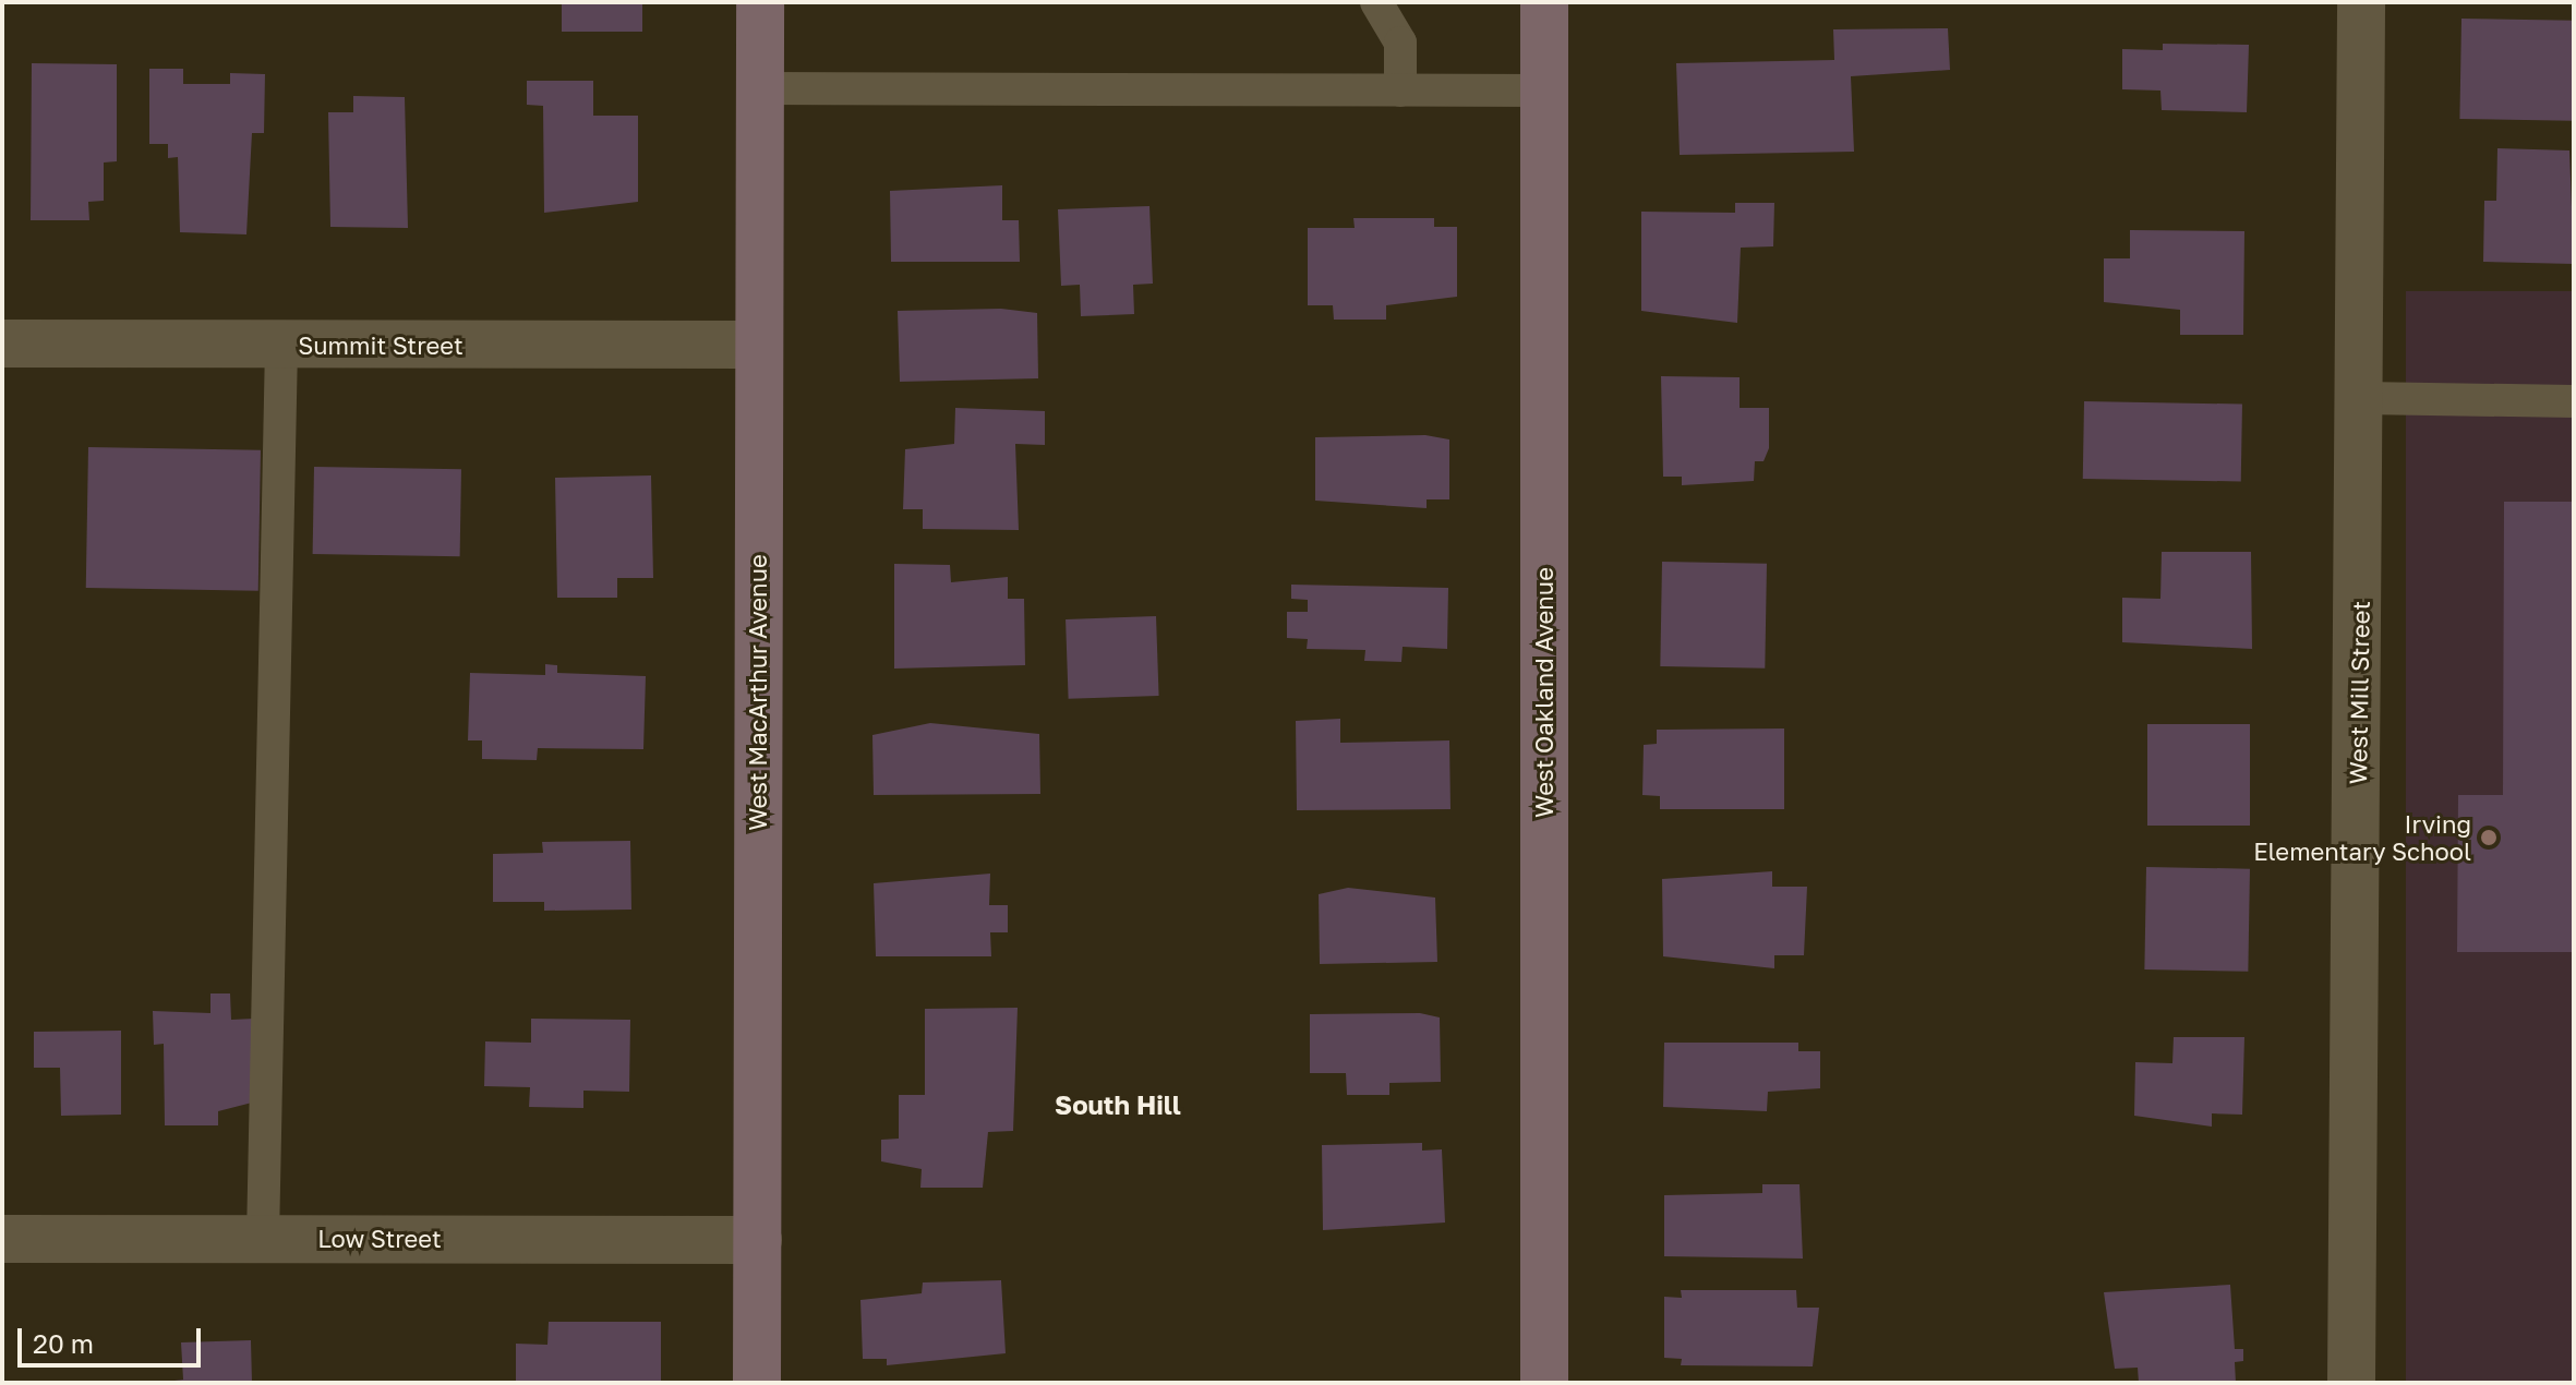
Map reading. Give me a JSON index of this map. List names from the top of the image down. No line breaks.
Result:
{"streets":{"main road":["West MacArthur Avenue","West Oakland Avenue"],"street":["Summit Street","West Mill Street","Low Street"]},"crossings":[["Summit Street","West MacArthur Avenue"],["West MacArthur Avenue","Low Street"]],"districts":["South Hill"],"places":["Irving Elementary School"],"scale_bar":"20 m"}
